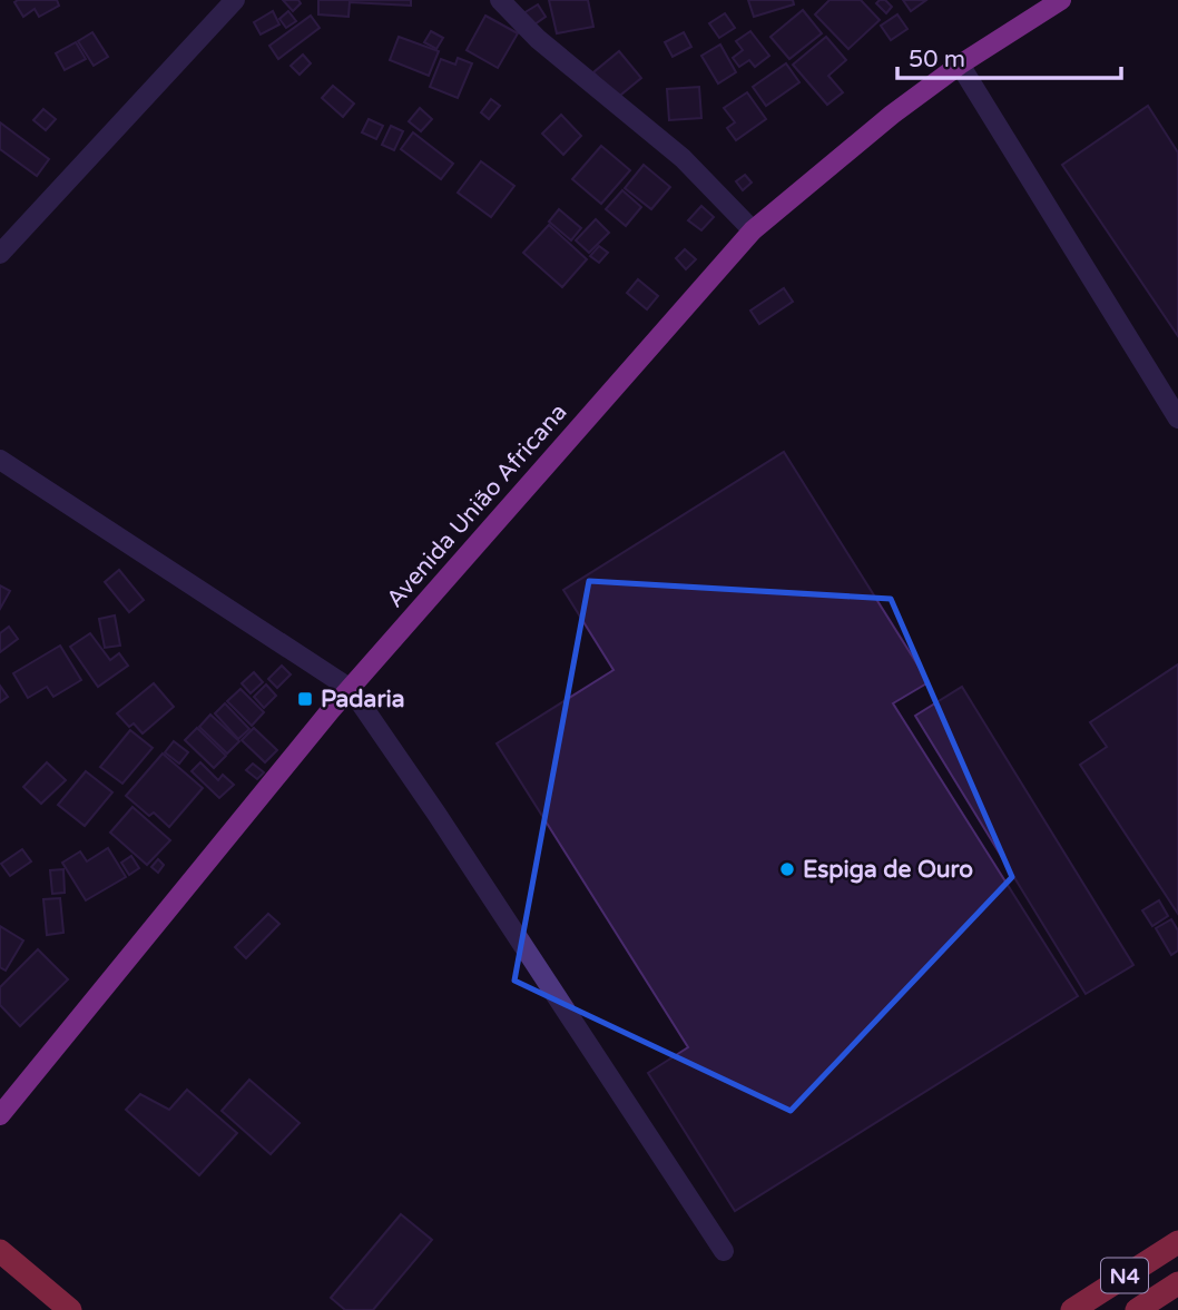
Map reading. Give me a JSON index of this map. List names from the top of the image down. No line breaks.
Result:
{"streets":{"highway":["N4"],"main road":["Avenida União Africana"]},"places":{"transit":["Padaria"],"other":["Espiga de Ouro"]},"scale_bar":"50 m"}
